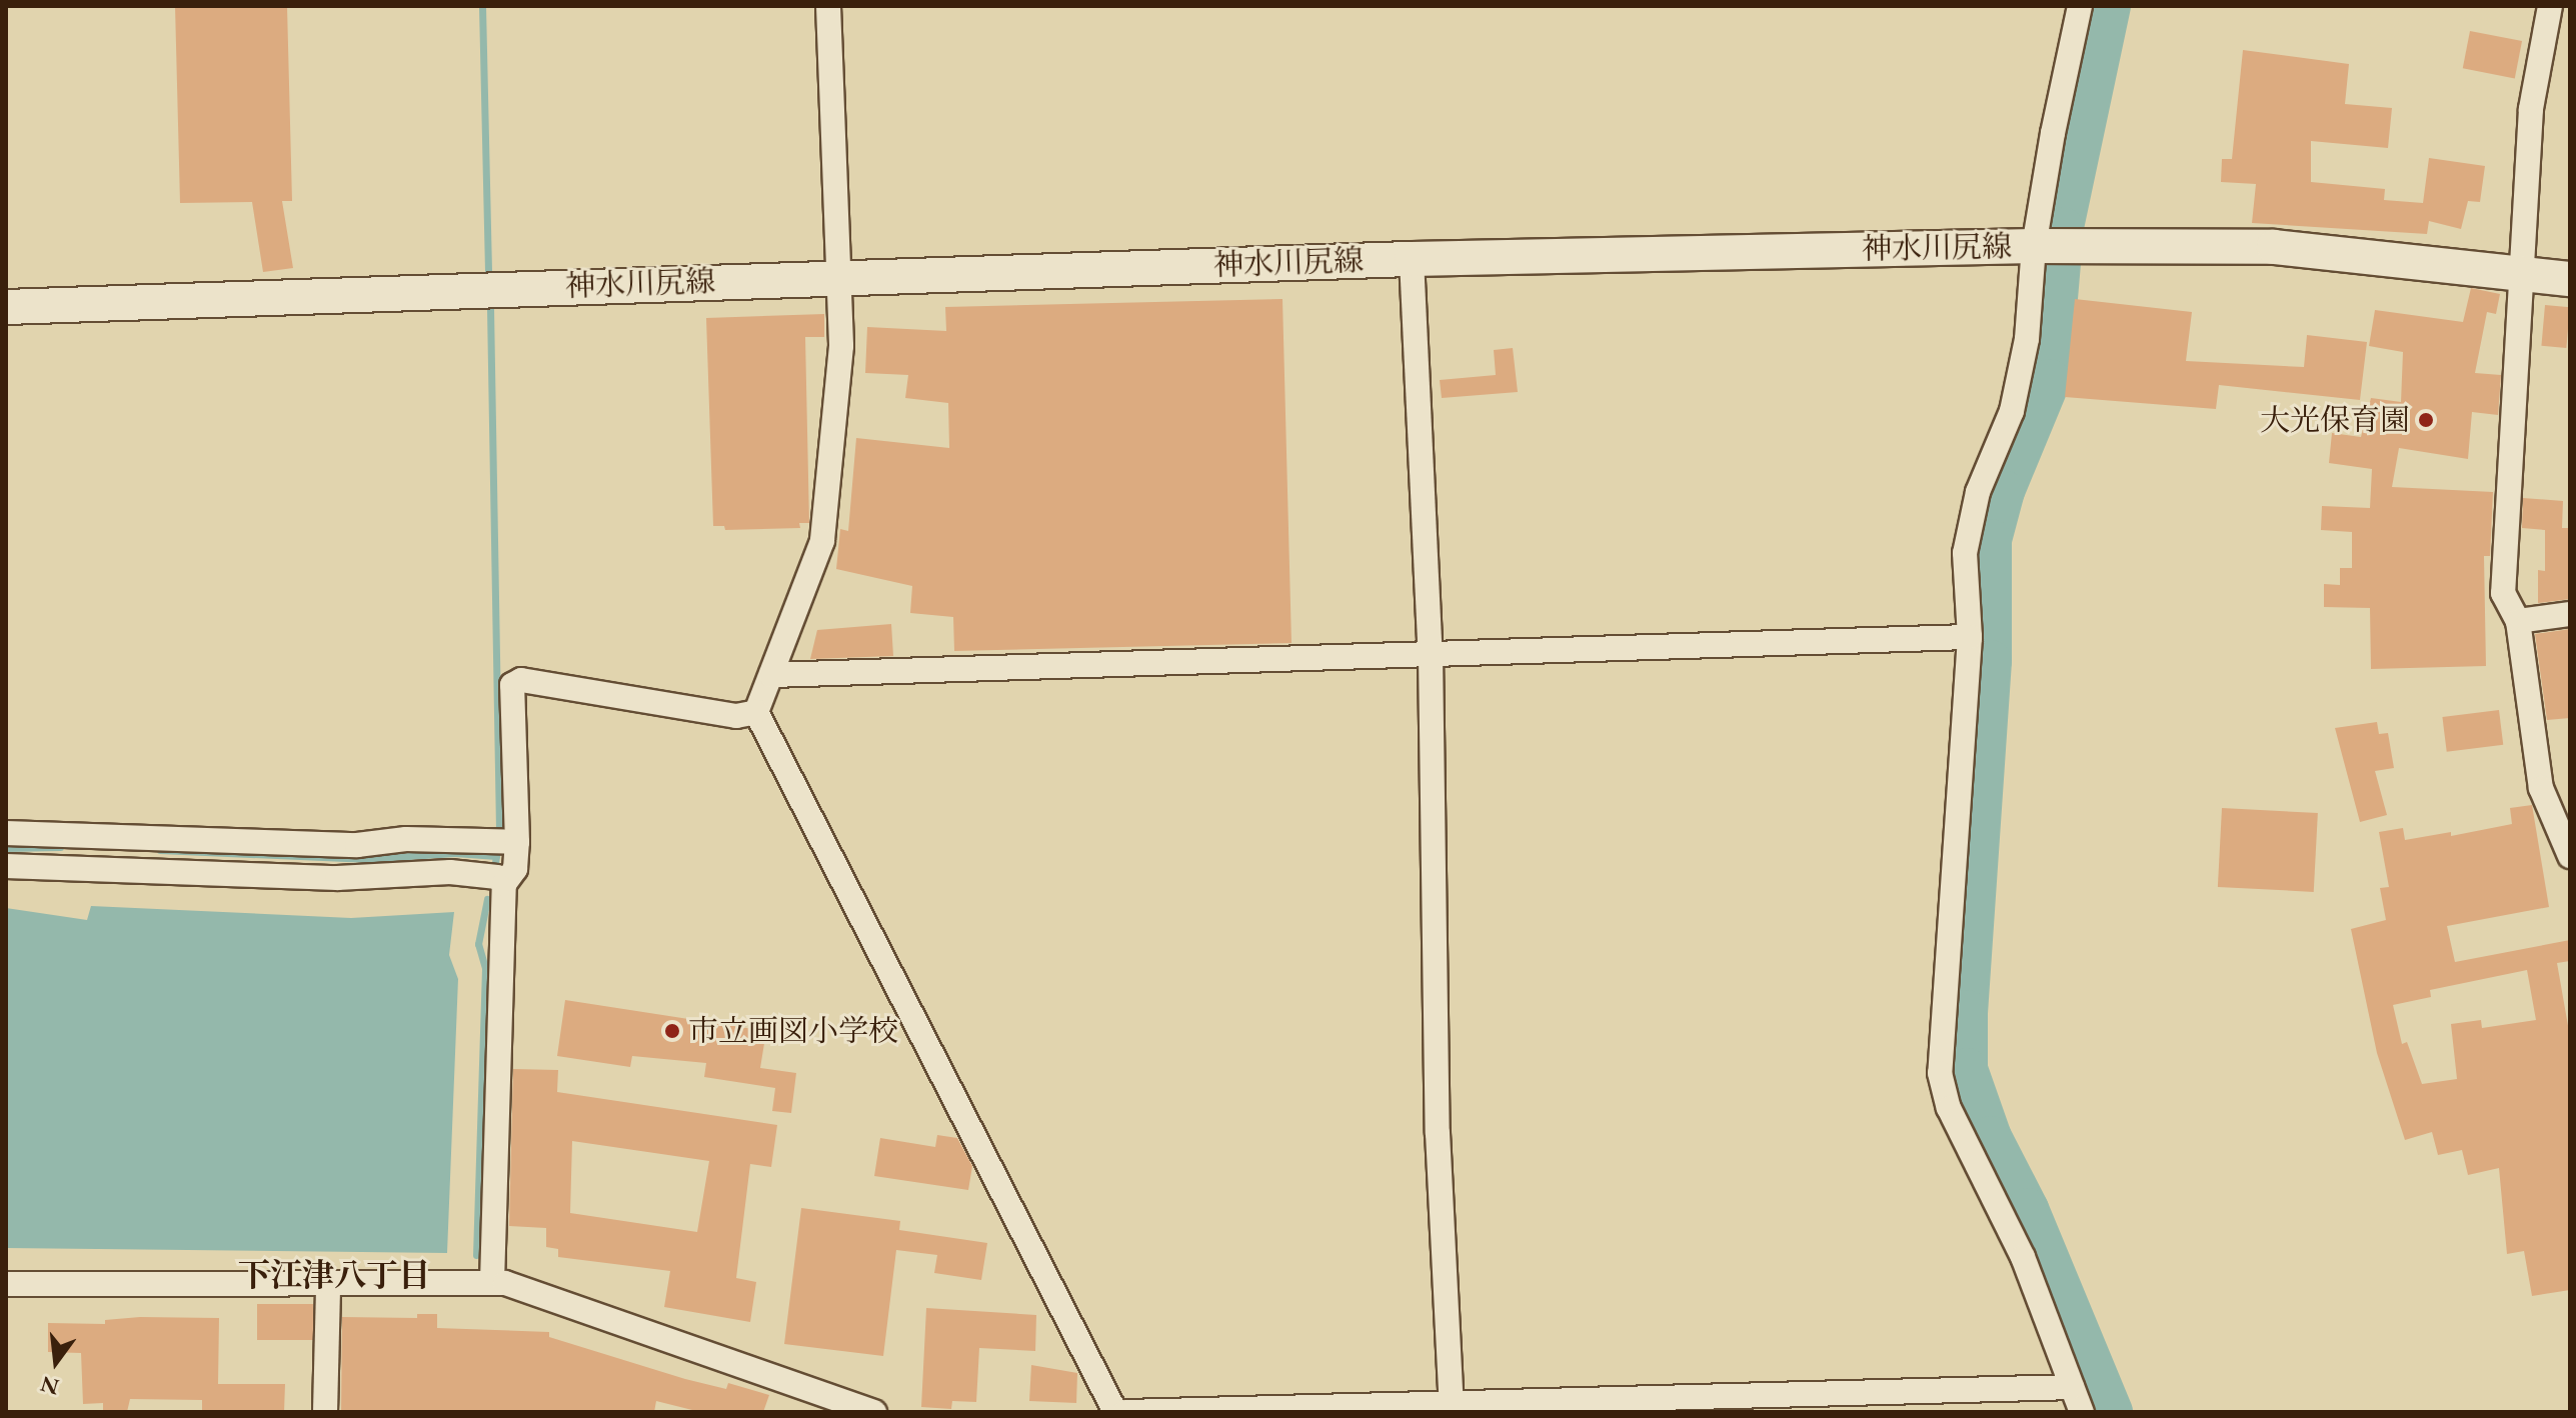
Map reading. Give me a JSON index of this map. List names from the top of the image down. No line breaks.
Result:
{"streets":{"main road":["神水川尻線"]},"districts":["下江津八丁目"],"places":["大光保育園","市立画図小学校"],"north":"bottom"}
